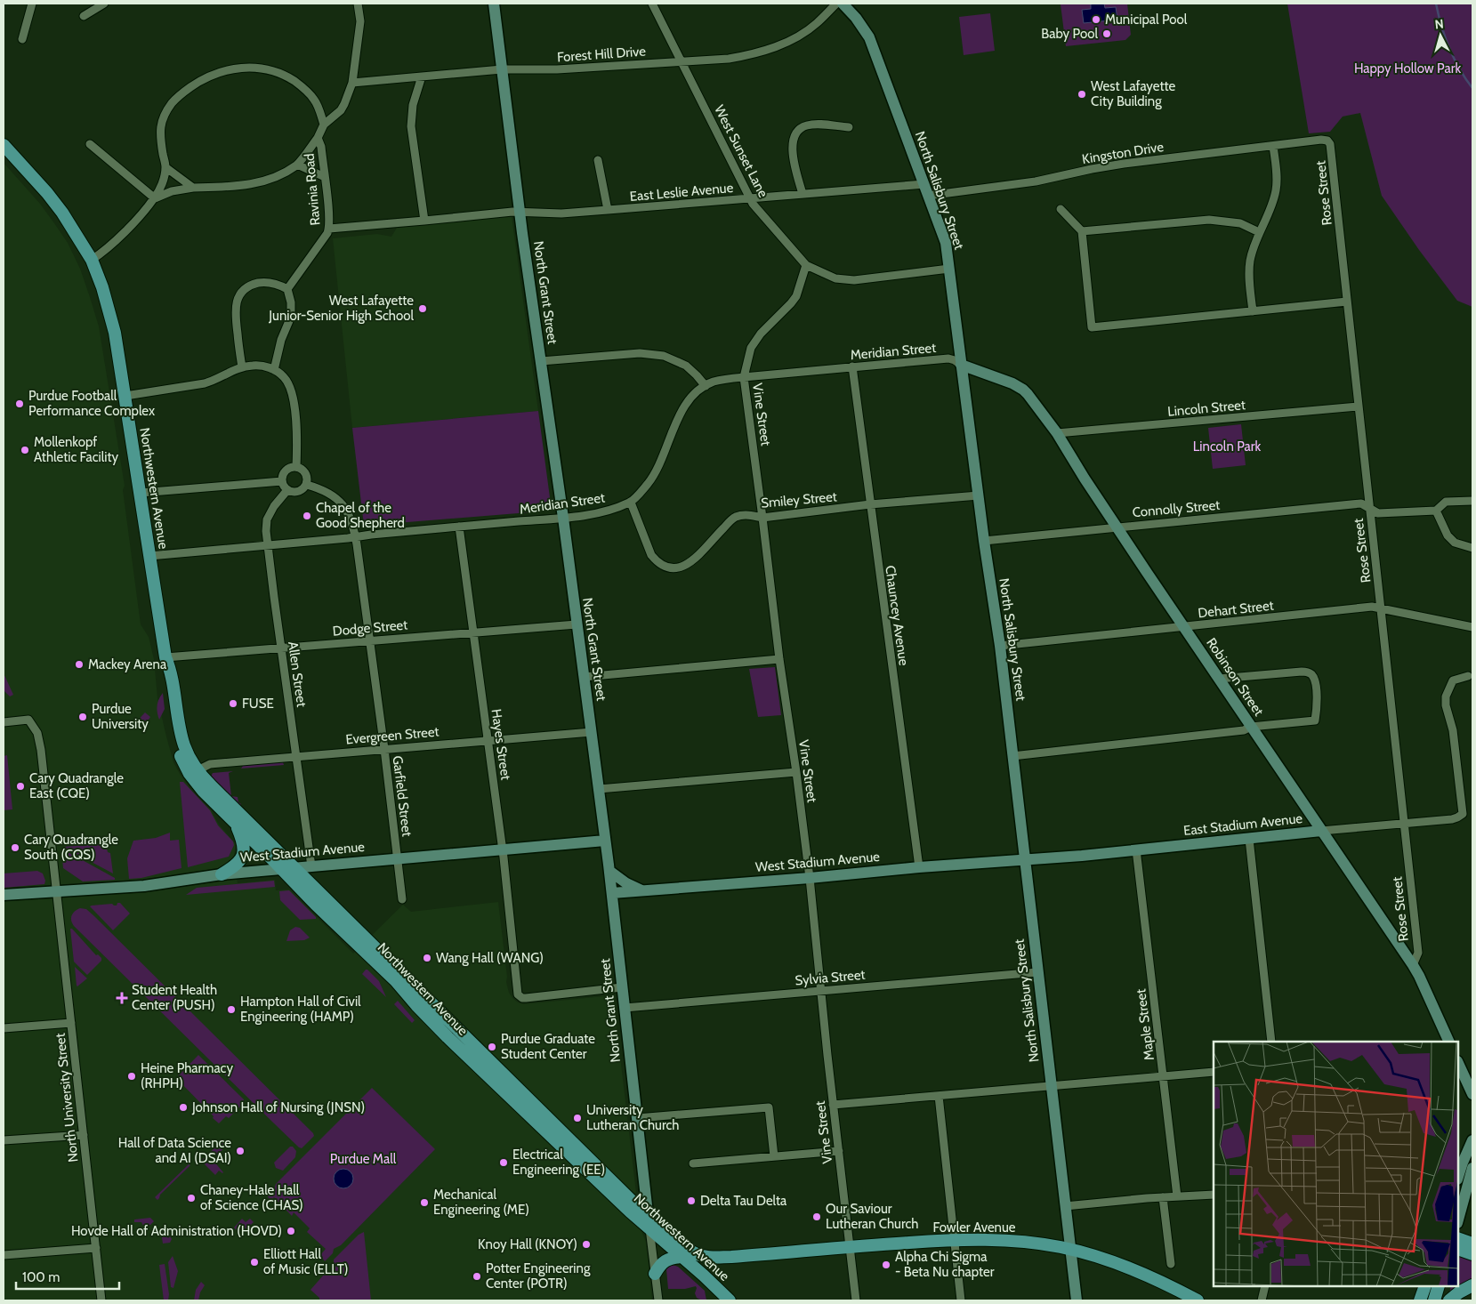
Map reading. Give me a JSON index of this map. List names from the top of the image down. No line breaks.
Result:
{"streets":{"main road":["Northwestern Avenue","Fowler Avenue"],"street":["Forest Hill Drive","West Sunset Lane","Kingston Drive","Ravinia Road","North Salisbury Street","East Leslie Avenue","Rose Street","North Grant Street","Meridian Street","Lincoln Street","Vine Street","Smiley Street","Connolly Street","Dehart Street","Chauncey Avenue","Dodge Street","Allen Street","Robinson Street","Evergreen Street","Hayes Street","Garfield Street","East Stadium Avenue","West Stadium Avenue","Sylvia Street","Maple Street","North University Street"]},"crossings":[["Forest Hill Drive","West Sunset Lane"],["Forest Hill Drive","Ravinia Road"],["Forest Hill Drive","North Grant Street"],["West Sunset Lane","North Salisbury Street"],["West Sunset Lane","East Leslie Avenue"],["West Sunset Lane","Vine Street"],["Kingston Drive","North Salisbury Street"],["Kingston Drive","East Leslie Avenue"],["Kingston Drive","Rose Street"],["Ravinia Road","East Leslie Avenue"],["North Salisbury Street","East Leslie Avenue"],["North Salisbury Street","Meridian Street"],["North Salisbury Street","Smiley Street"],["North Salisbury Street","Connolly Street"],["North Salisbury Street","Dehart Street"],["North Salisbury Street","Robinson Street"],["North Salisbury Street","East Stadium Avenue"],["North Salisbury Street","West Stadium Avenue"],["North Salisbury Street","Sylvia Street"],["North Salisbury Street","Fowler Avenue"],["East Leslie Avenue","North Grant Street"],["Rose Street","Lincoln Street"],["Rose Street","Connolly Street"],["Rose Street","Dehart Street"],["Rose Street","Robinson Street"],["Rose Street","East Stadium Avenue"],["North Grant Street","Meridian Street"],["North Grant Street","Northwestern Avenue"],["North Grant Street","Dodge Street"],["North Grant Street","Evergreen Street"],["North Grant Street","Hayes Street"],["North Grant Street","West Stadium Avenue"],["North Grant Street","Sylvia Street"],["North Grant Street","Fowler Avenue"],["Meridian Street","Vine Street"],["Meridian Street","Northwestern Avenue"],["Meridian Street","Smiley Street"],["Meridian Street","Chauncey Avenue"],["Meridian Street","Allen Street"],["Meridian Street","Robinson Street"],["Meridian Street","Hayes Street"],["Meridian Street","Garfield Street"],["Lincoln Street","Robinson Street"],["Vine Street","Smiley Street"],["Vine Street","West Stadium Avenue"],["Vine Street","Sylvia Street"],["Vine Street","Fowler Avenue"],["Northwestern Avenue","Dodge Street"],["Northwestern Avenue","Evergreen Street"],["Northwestern Avenue","West Stadium Avenue"],["Northwestern Avenue","Fowler Avenue"],["Smiley Street","Chauncey Avenue"],["Connolly Street","Robinson Street"],["Dehart Street","Robinson Street"],["Chauncey Avenue","West Stadium Avenue"],["Dodge Street","Allen Street"],["Dodge Street","Hayes Street"],["Dodge Street","Garfield Street"],["Allen Street","Evergreen Street"],["Allen Street","West Stadium Avenue"],["Robinson Street","East Stadium Avenue"],["Evergreen Street","Hayes Street"],["Evergreen Street","Garfield Street"],["Hayes Street","West Stadium Avenue"],["Garfield Street","West Stadium Avenue"],["East Stadium Avenue","West Stadium Avenue"],["East Stadium Avenue","Maple Street"],["West Stadium Avenue","North University Street"]],"parks":["Happy Hollow Park","Lincoln Park","Purdue Mall"],"places":{"other":["Municipal Pool","Baby Pool","West Lafayette City Building","West Lafayette Junior-Senior High School","Purdue Football Performance Complex","Mollenkopf Athletic Facility","Chapel of the Good Shepherd","Mackey Arena","FUSE","Purdue University","Cary Quadrangle East (CQE)","Cary Quadrangle South (CQS)","Wang Hall (WANG)","Hampton Hall of Civil Engineering (HAMP)","Purdue Graduate Student Center","Heine Pharmacy (RHPH)","Johnson Hall of Nursing (JNSN)","University Lutheran Church","Hall of Data Science and AI (DSAI)","Electrical Engineering (EE)","Chaney-Hale Hall of Science (CHAS)","Delta Tau Delta","Mechanical Engineering (ME)","Our Saviour Lutheran Church","Hovde Hall of Administration (HOVD)","Knoy Hall (KNOY)","Elliott Hall of Music (ELLT)","Alpha Chi Sigma - Beta Nu chapter","Potter Engineering Center (POTR)"],"health":["Student Health Center (PUSH)"]},"scale_bar":"100 m","north":"top"}
